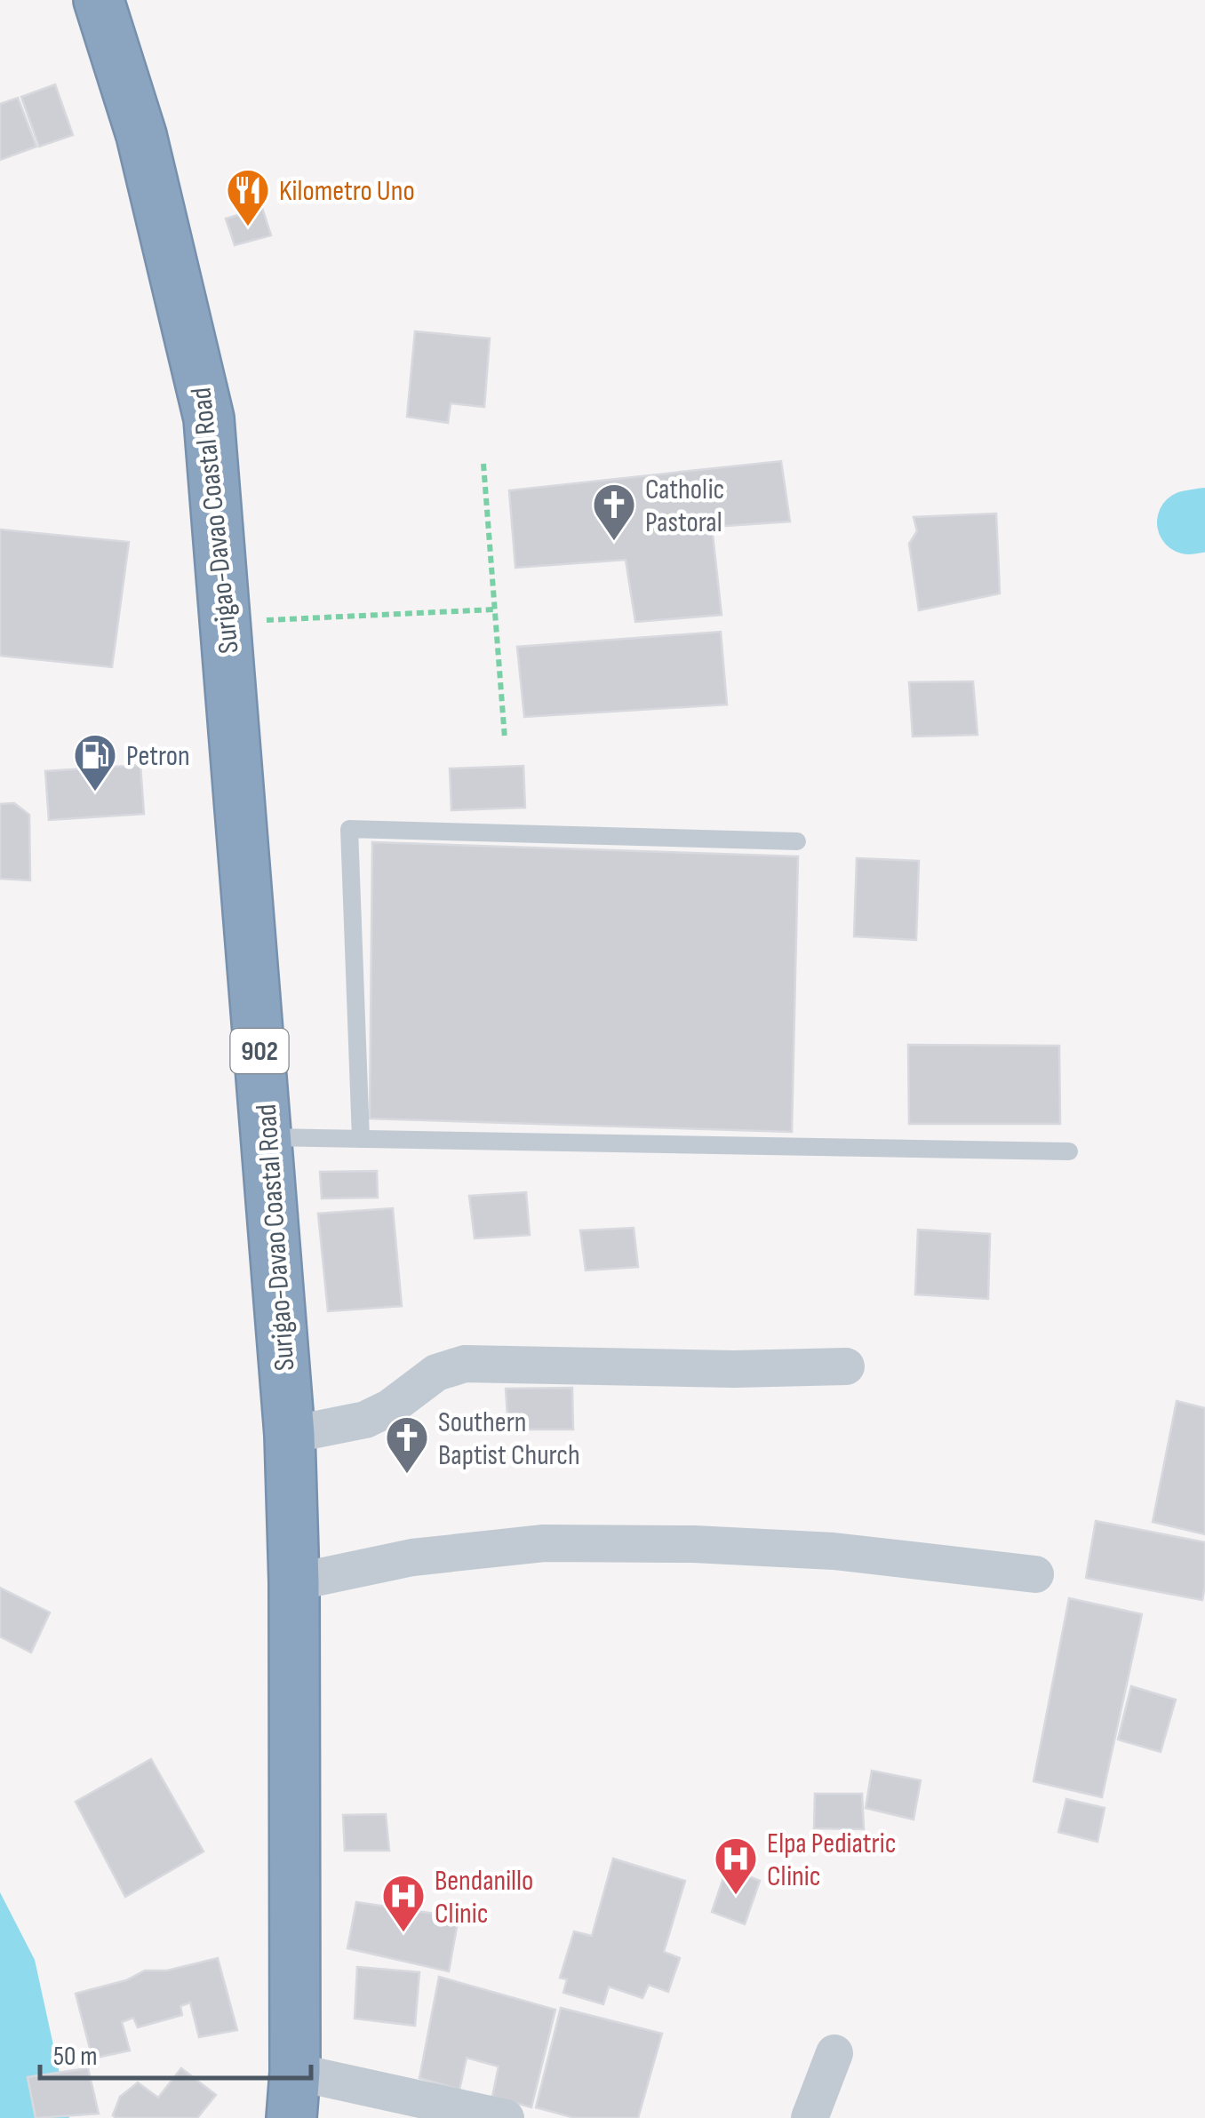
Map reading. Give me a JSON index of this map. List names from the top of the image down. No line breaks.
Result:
{"streets":{"highway":["Surigao-Davao Coastal Road","902"]},"places":{"restaurant":["Kilometro Uno"],"church":["Catholic Pastoral","Southern Baptist Church"],"fuel station":["Petron"],"hospital":["Elpa Pediatric Clinic","Bendanillo Clinic"]},"scale_bar":"50 m"}
